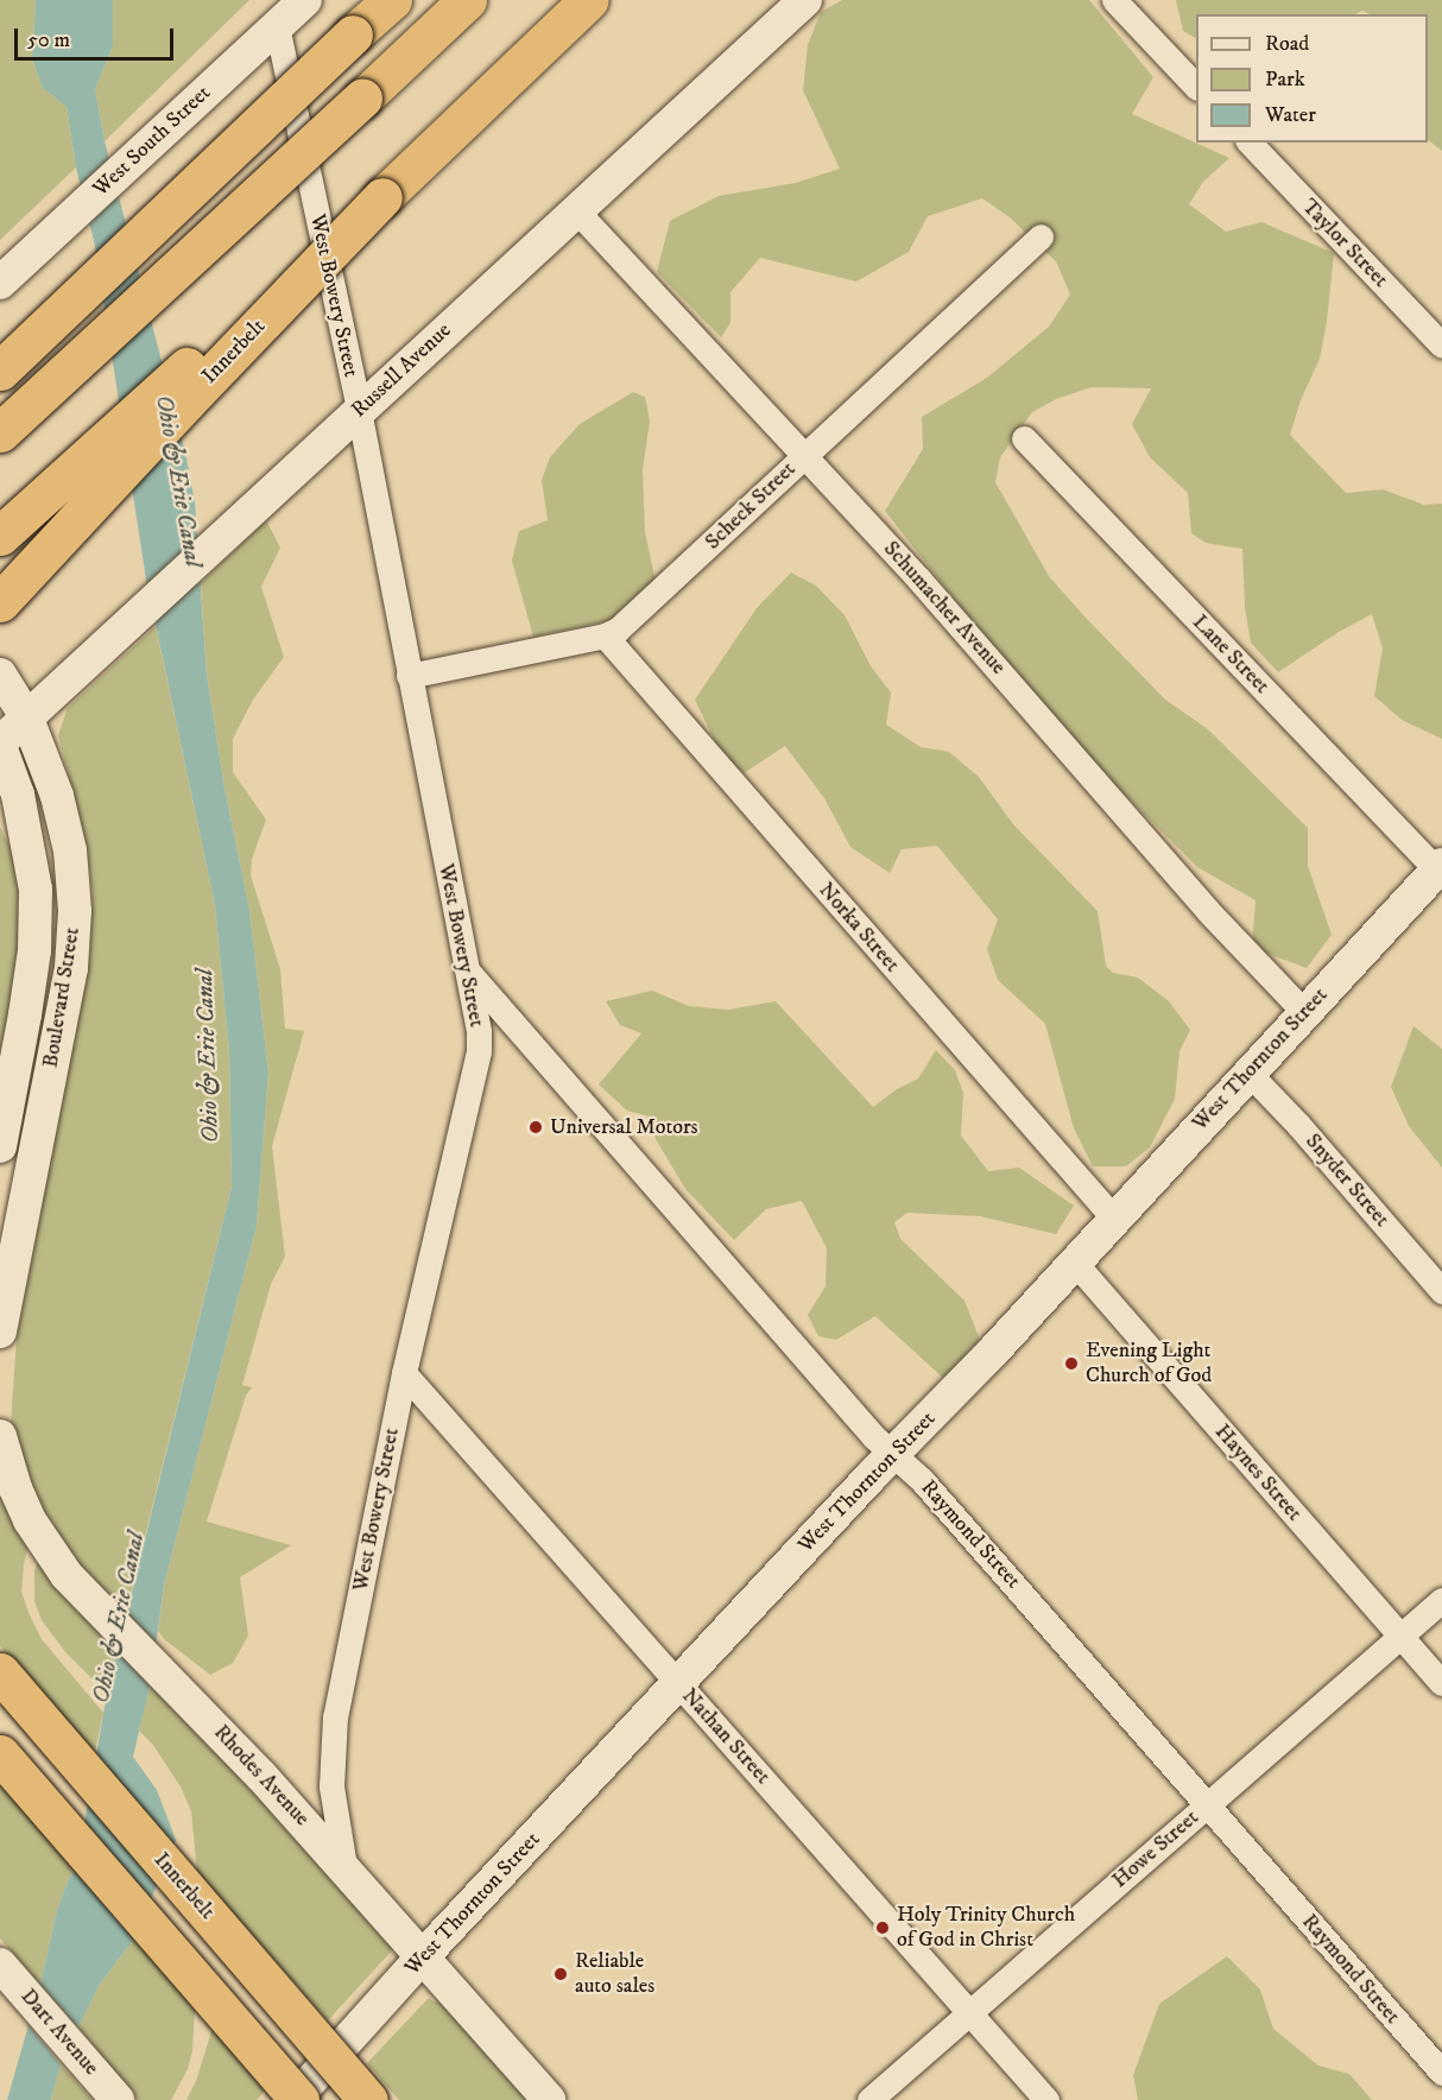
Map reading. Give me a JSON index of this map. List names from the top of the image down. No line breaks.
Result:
{"streets":{"highway":["Innerbelt"],"main road":["West South Street","Russell Avenue","Boulevard Street","West Thornton Street","Rhodes Avenue","Dart Avenue"],"street":["Taylor Street","West Bowery Street","Scheck Street","Schumacher Avenue","Lane Street","Norka Street","Snyder Street","Haynes Street","Raymond Street","Nathan Street","Howe Street"]},"crossings":[["West South Street","West Bowery Street"],["West Bowery Street","Russell Avenue"],["West Bowery Street","Scheck Street"],["West Bowery Street","Raymond Street"],["West Bowery Street","Nathan Street"],["West Bowery Street","Rhodes Avenue"],["Russell Avenue","Schumacher Avenue"],["Russell Avenue","Boulevard Street"],["Scheck Street","Schumacher Avenue"],["Scheck Street","Norka Street"],["Schumacher Avenue","West Thornton Street"],["Lane Street","West Thornton Street"],["Norka Street","West Thornton Street"],["West Thornton Street","Snyder Street"],["West Thornton Street","Haynes Street"],["West Thornton Street","Raymond Street"],["West Thornton Street","Nathan Street"],["West Thornton Street","Rhodes Avenue"],["Haynes Street","Howe Street"],["Raymond Street","Howe Street"],["Nathan Street","Howe Street"]],"water":["Ohio & Erie Canal"],"places":["Universal Motors","Evening Light Church of God","Holy Trinity Church of God in Christ","Reliable auto sales"],"legend":["Road","Park","Water"],"scale_bar":"50 m"}
